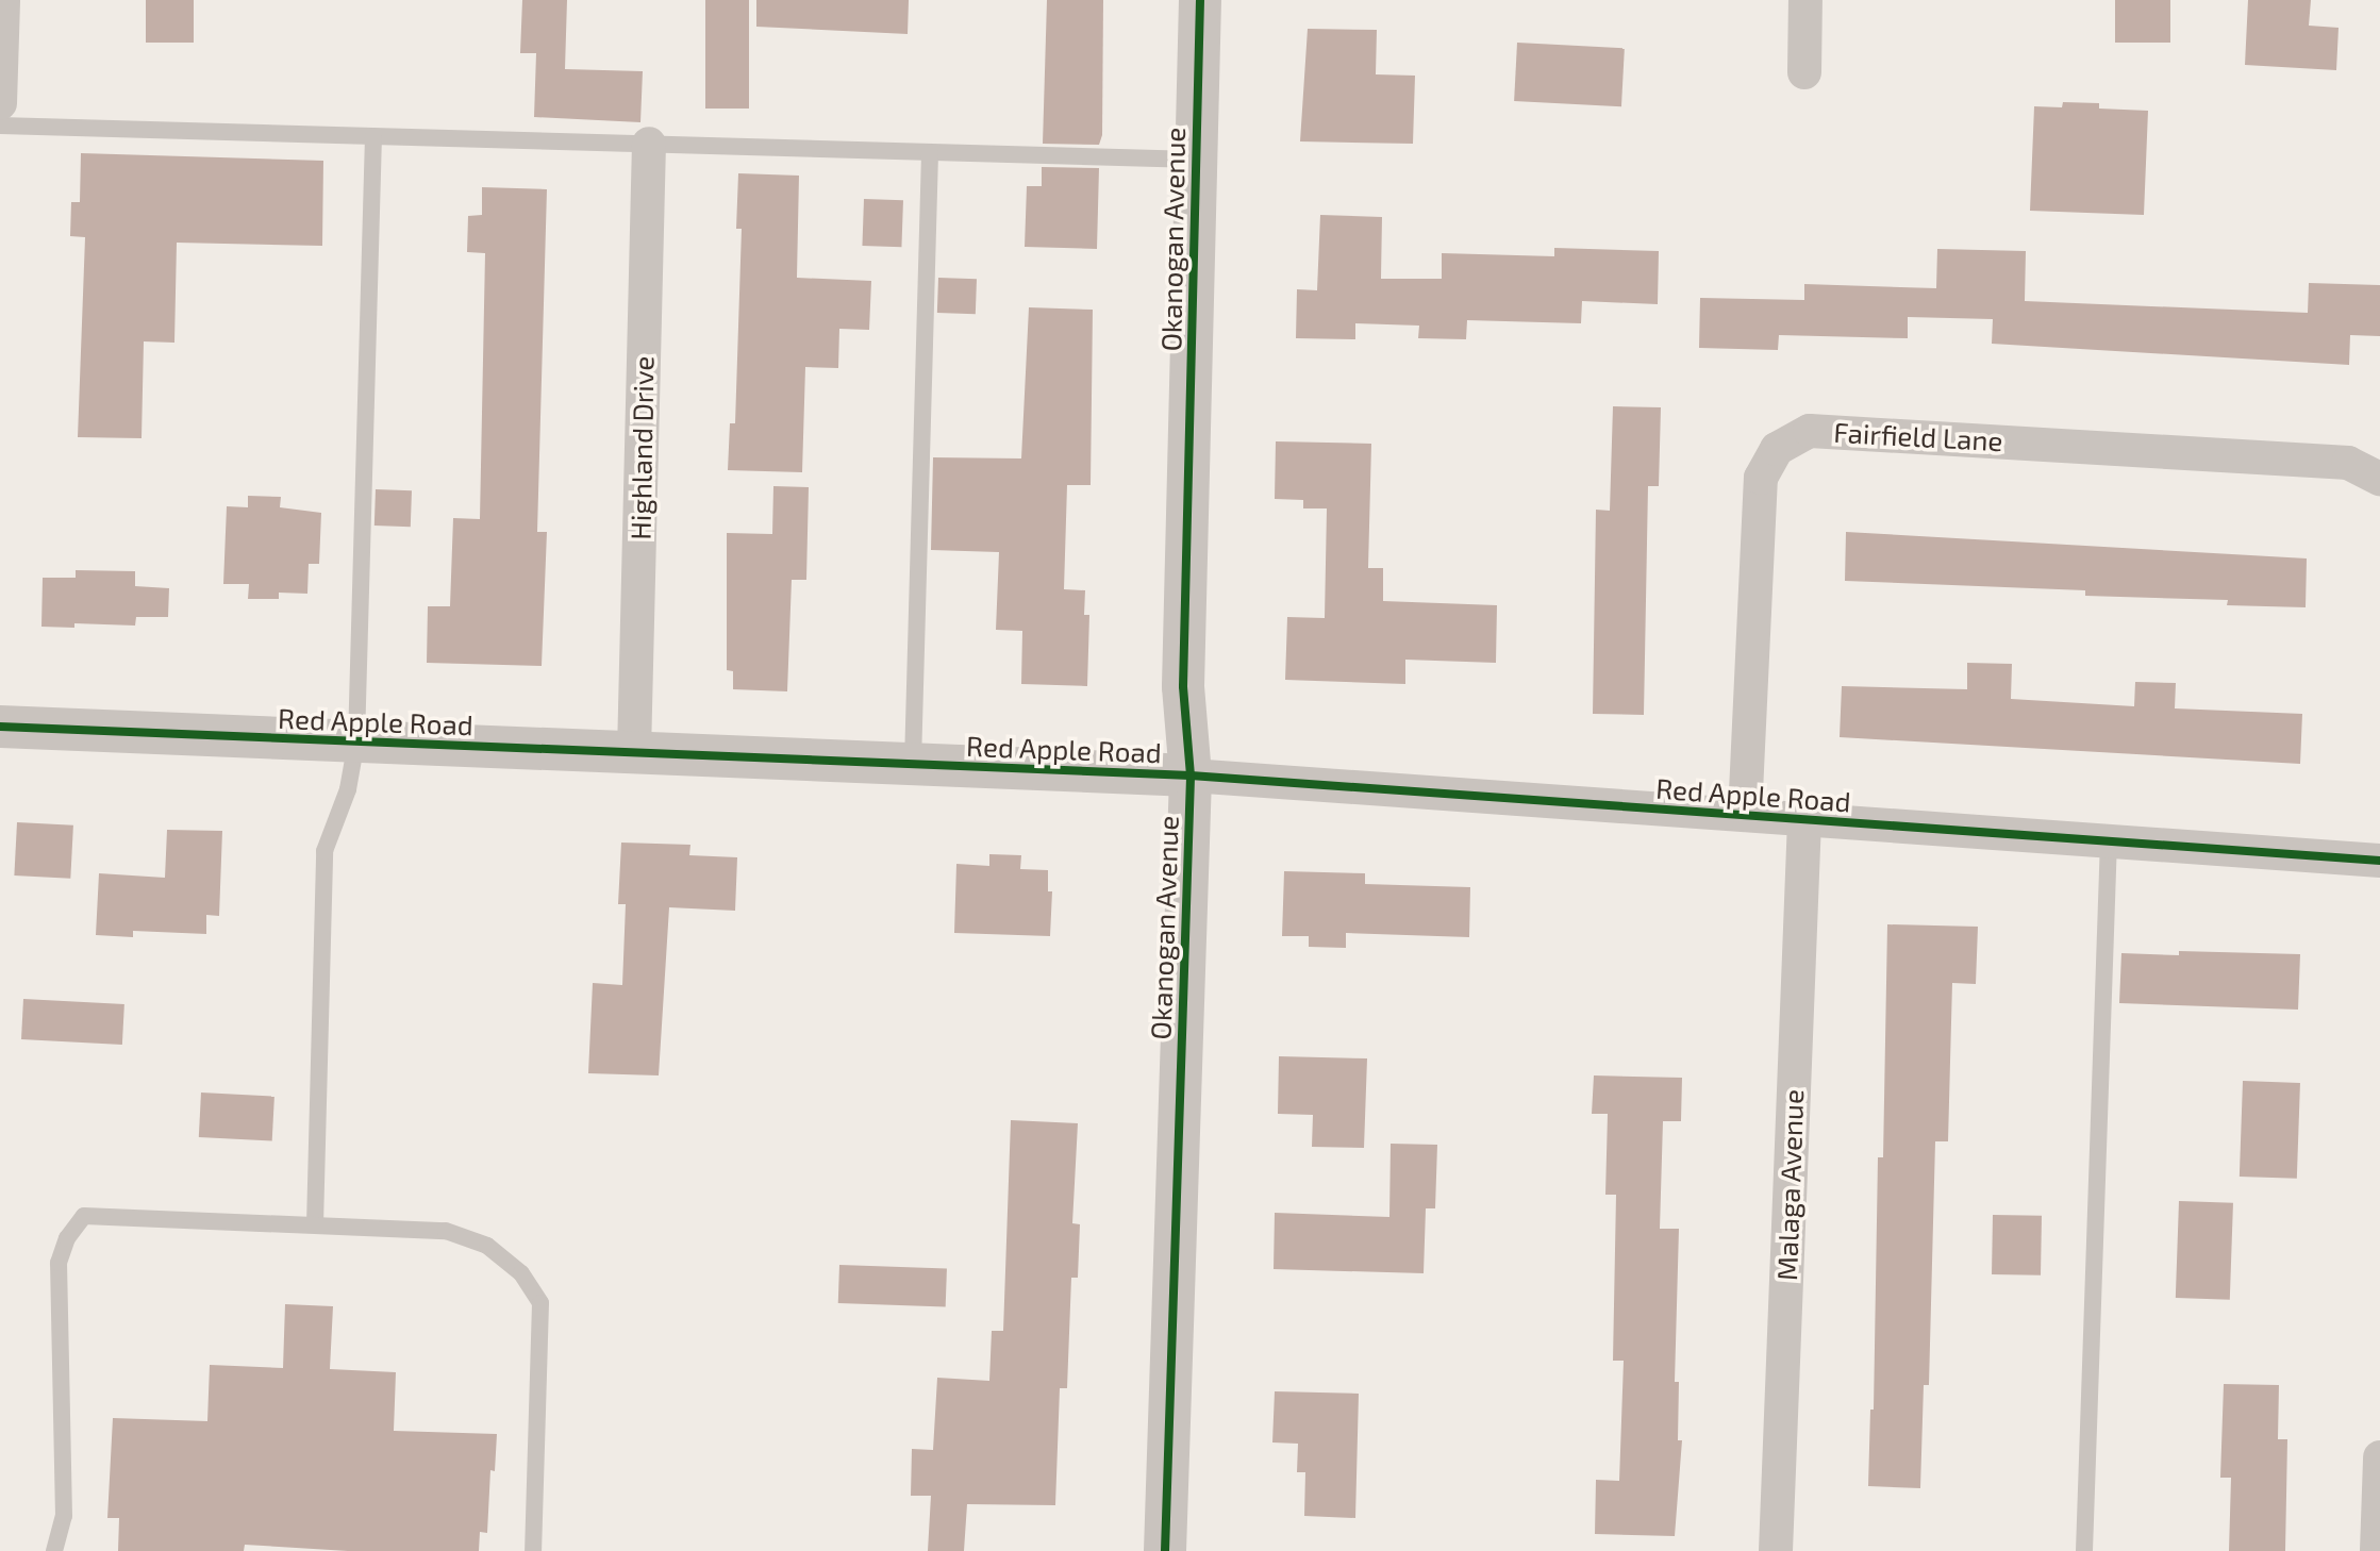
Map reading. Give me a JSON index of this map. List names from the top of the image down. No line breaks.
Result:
{"streets":{"street":["Okanogan Avenue","Fairfield Lane","Highland Drive","Red Apple Road","Malaga Avenue"]},"crossings":[["Okanogan Avenue","Red Apple Road"],["Fairfield Lane","Red Apple Road"],["Highland Drive","Red Apple Road"],["Red Apple Road","Malaga Avenue"]]}
